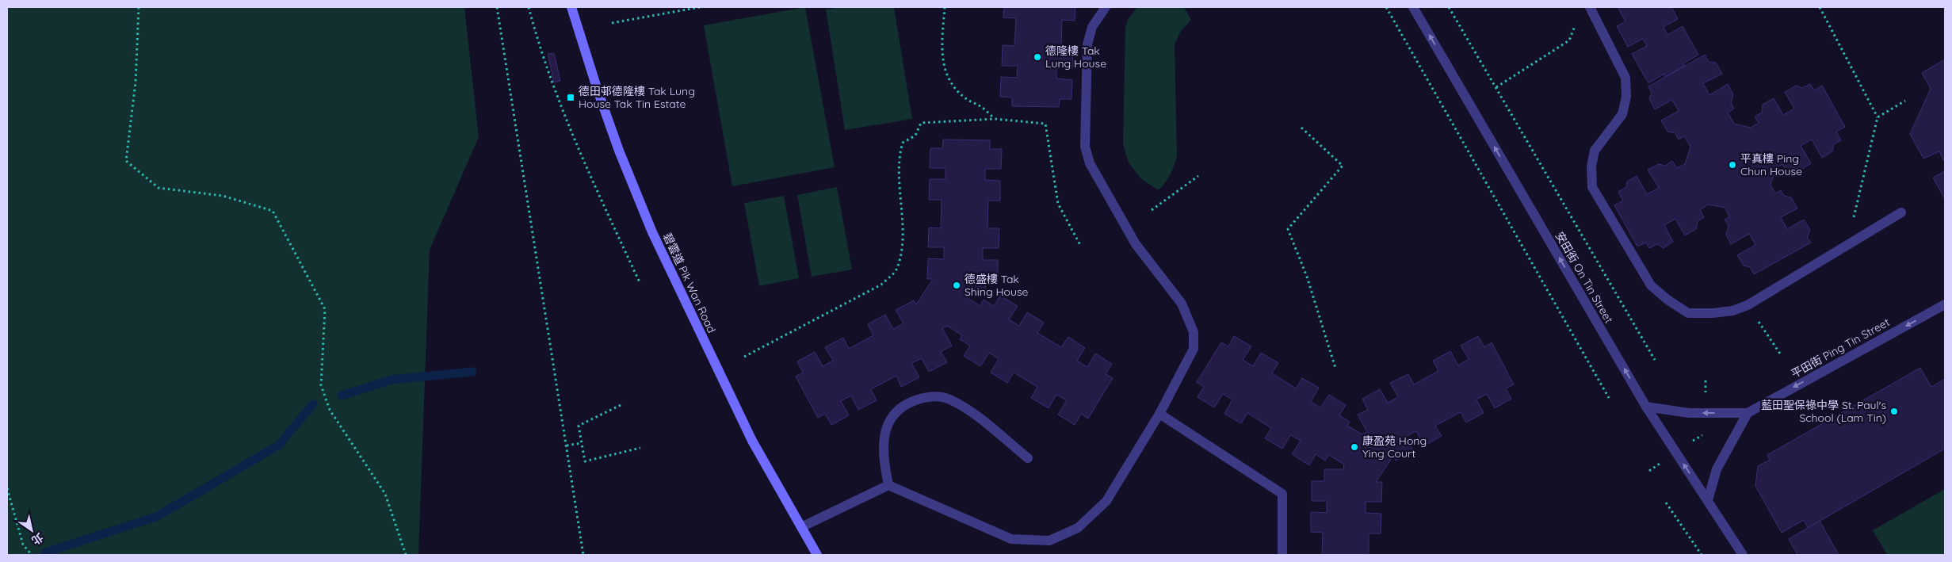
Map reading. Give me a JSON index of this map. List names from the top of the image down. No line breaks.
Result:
{"streets":{"main road":["碧雲道 Pik Wan Road"],"street":["安田街 On Tin Street","平田街 Ping Tin Street"]},"crossings":[["安田街 On Tin Street","平田街 Ping Tin Street"]],"one_way":["安田街 On Tin Street","平田街 Ping Tin Street"],"places":{"other":["德隆樓 Tak Lung House","平真樓 Ping Chun House","德盛樓 Tak Shing House","藍田聖保祿中學 St. Paul's School (Lam Tin)","康盈苑 Hong Ying Court"],"transit":["德田邨德隆樓 Tak Lung House Tak Tin Estate"]},"north":"bottom right"}
